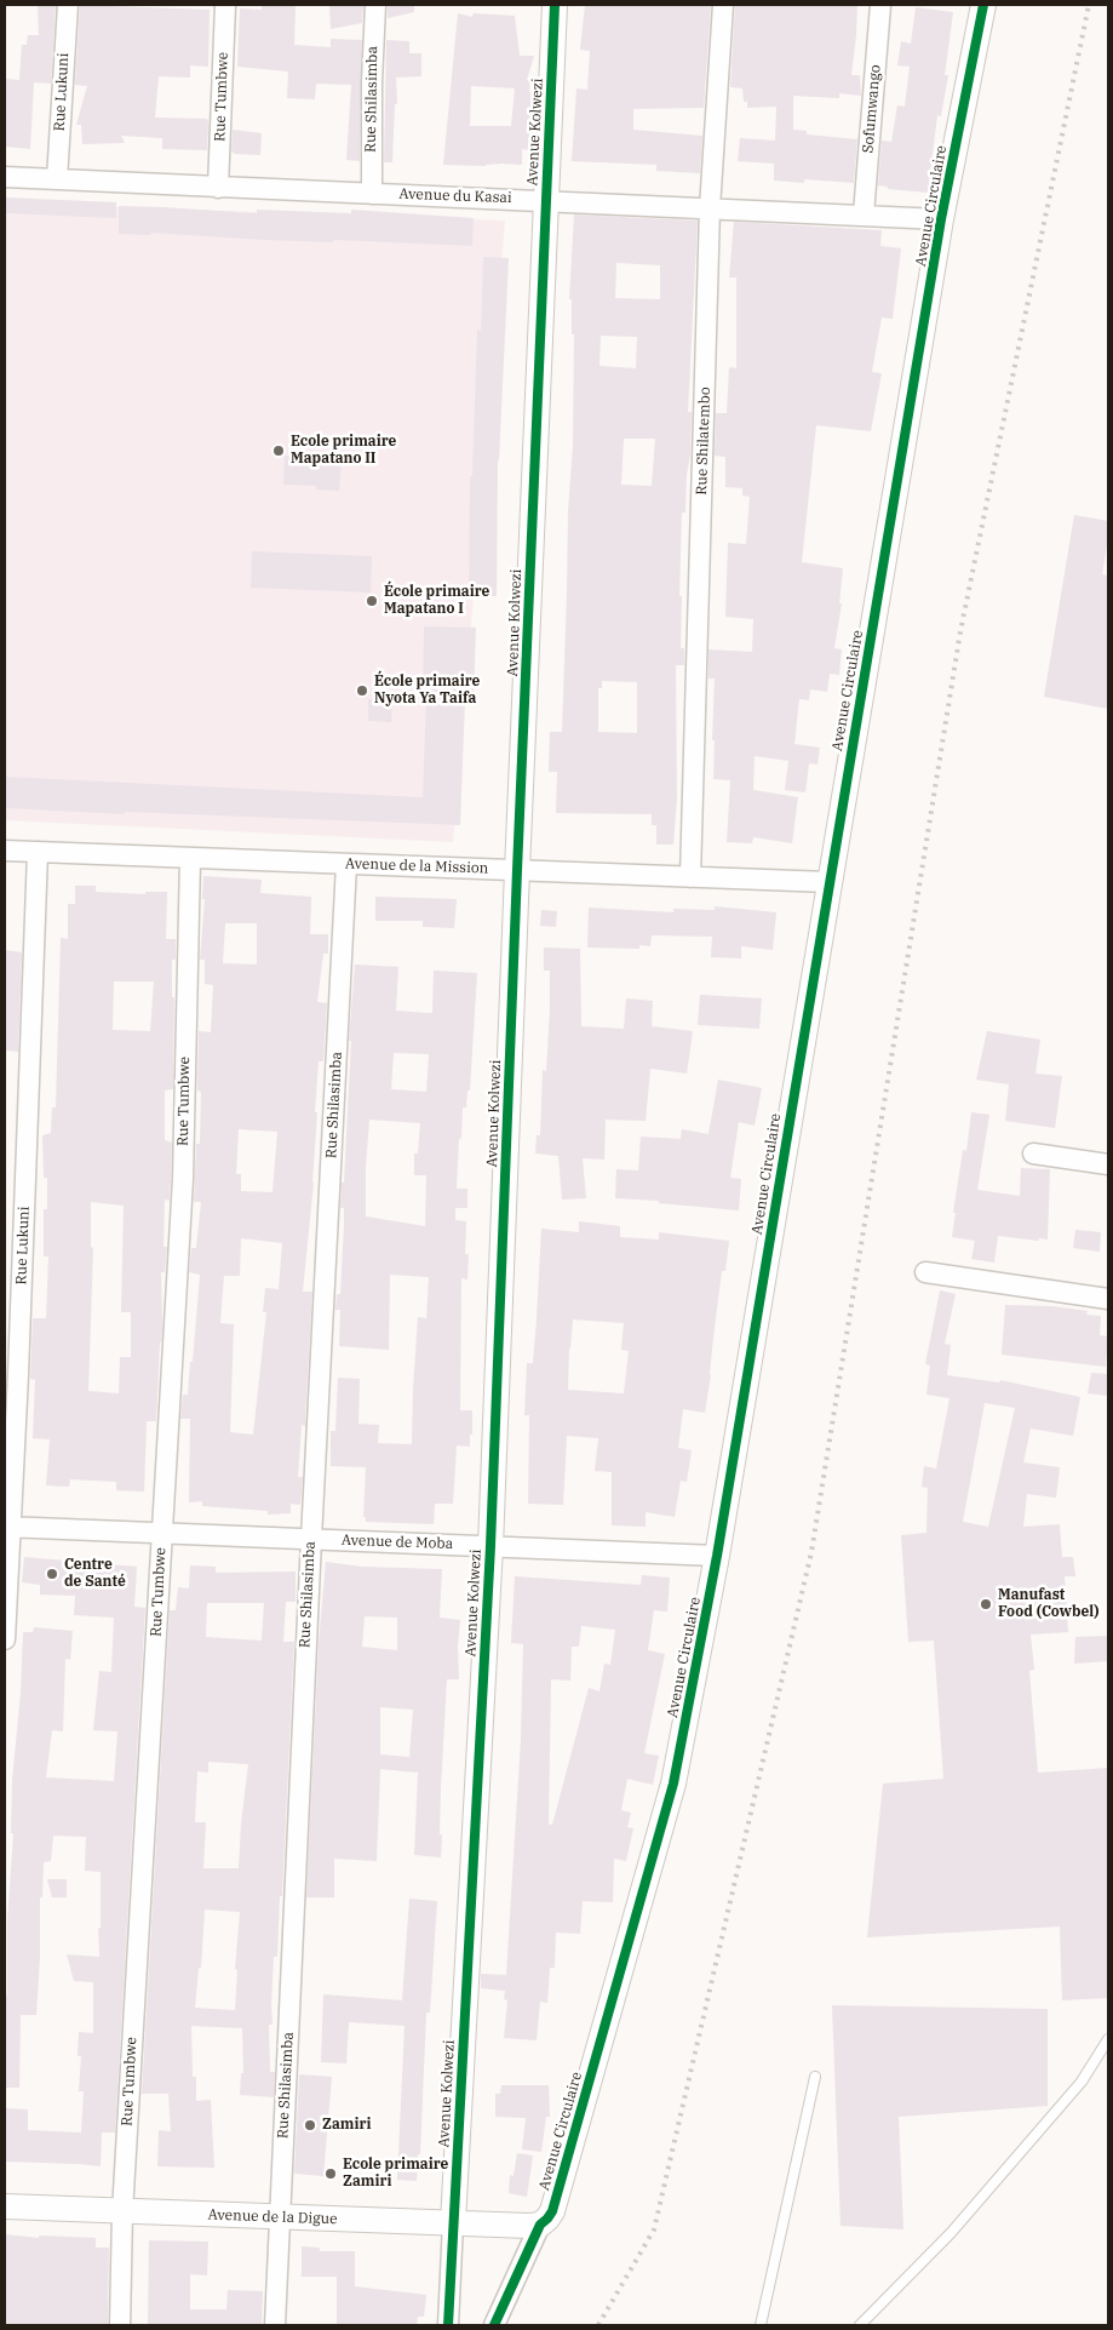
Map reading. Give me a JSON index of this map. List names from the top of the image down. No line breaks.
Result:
{"streets":{"street":["Rue Lukuni","Rue Tumbwe","Rue Shilasimba","Sofumwango","Avenue Kolwezi","Avenue du Kasai","Avenue Circulaire","Rue Shilatembo","Avenue de la Mission","Avenue de Moba","Avenue de la Digue"]},"crossings":[["Rue Lukuni","Avenue du Kasai"],["Rue Lukuni","Avenue de la Mission"],["Rue Lukuni","Avenue de Moba"],["Rue Tumbwe","Avenue du Kasai"],["Rue Tumbwe","Avenue de la Mission"],["Rue Tumbwe","Avenue de Moba"],["Rue Tumbwe","Avenue de la Digue"],["Rue Shilasimba","Avenue du Kasai"],["Rue Shilasimba","Avenue de la Mission"],["Rue Shilasimba","Avenue de Moba"],["Rue Shilasimba","Avenue de la Digue"],["Sofumwango","Avenue du Kasai"],["Avenue Kolwezi","Avenue du Kasai"],["Avenue Kolwezi","Avenue de la Mission"],["Avenue Kolwezi","Avenue de Moba"],["Avenue Kolwezi","Avenue de la Digue"],["Avenue du Kasai","Avenue Circulaire"],["Avenue du Kasai","Rue Shilatembo"],["Avenue Circulaire","Avenue de la Mission"],["Avenue Circulaire","Avenue de Moba"],["Avenue Circulaire","Avenue de la Digue"],["Rue Shilatembo","Avenue de la Mission"]],"places":["Ecole primaire Mapatano II","École primaire Mapatano I","École primaire Nyota Ya Taifa","Centre de Santé","Manufast Food (Cowbel)","Zamiri","Ecole primaire Zamiri"]}
